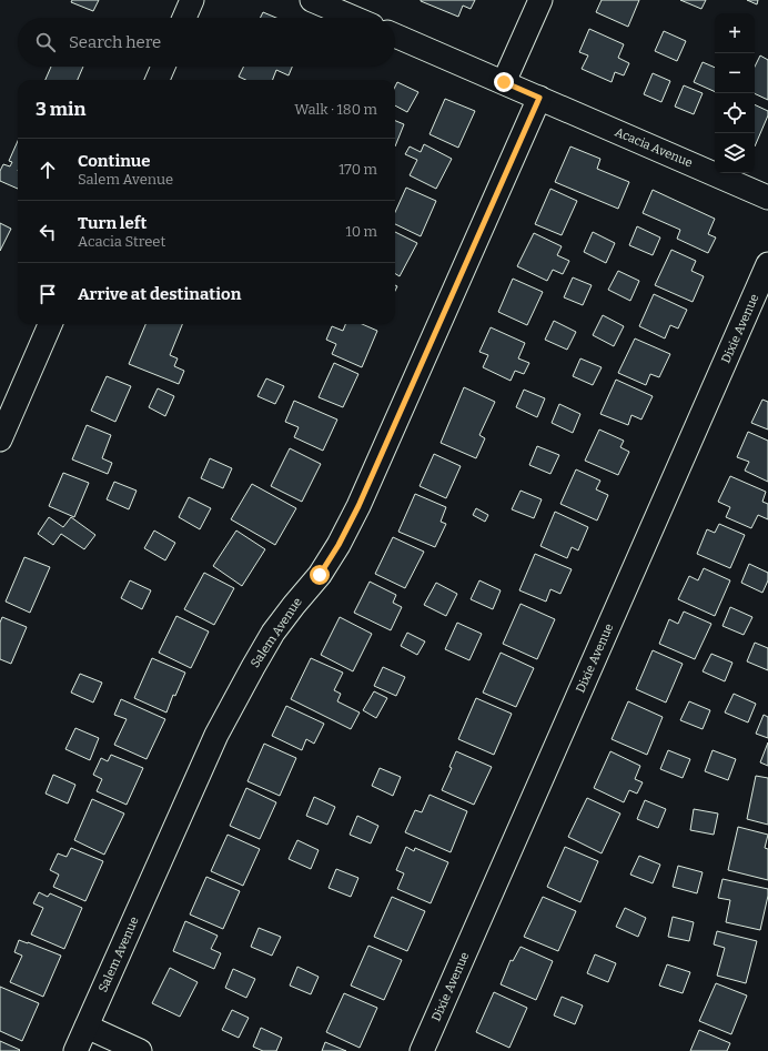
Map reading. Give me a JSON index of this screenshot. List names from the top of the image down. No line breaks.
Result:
{"streets":{"street":["Acacia Avenue","Dixie Avenue","Salem Avenue"]},"crossings":[["Acacia Avenue","Salem Avenue"]],"page":{"map_buttons":["+","−"],"search":"Search here","heading":["3 min","Walk · 180 m"],"list":[["Continue","Salem Avenue","170 m"],["Turn left","Acacia Street","10 m"],"Arrive at destination"]}}
